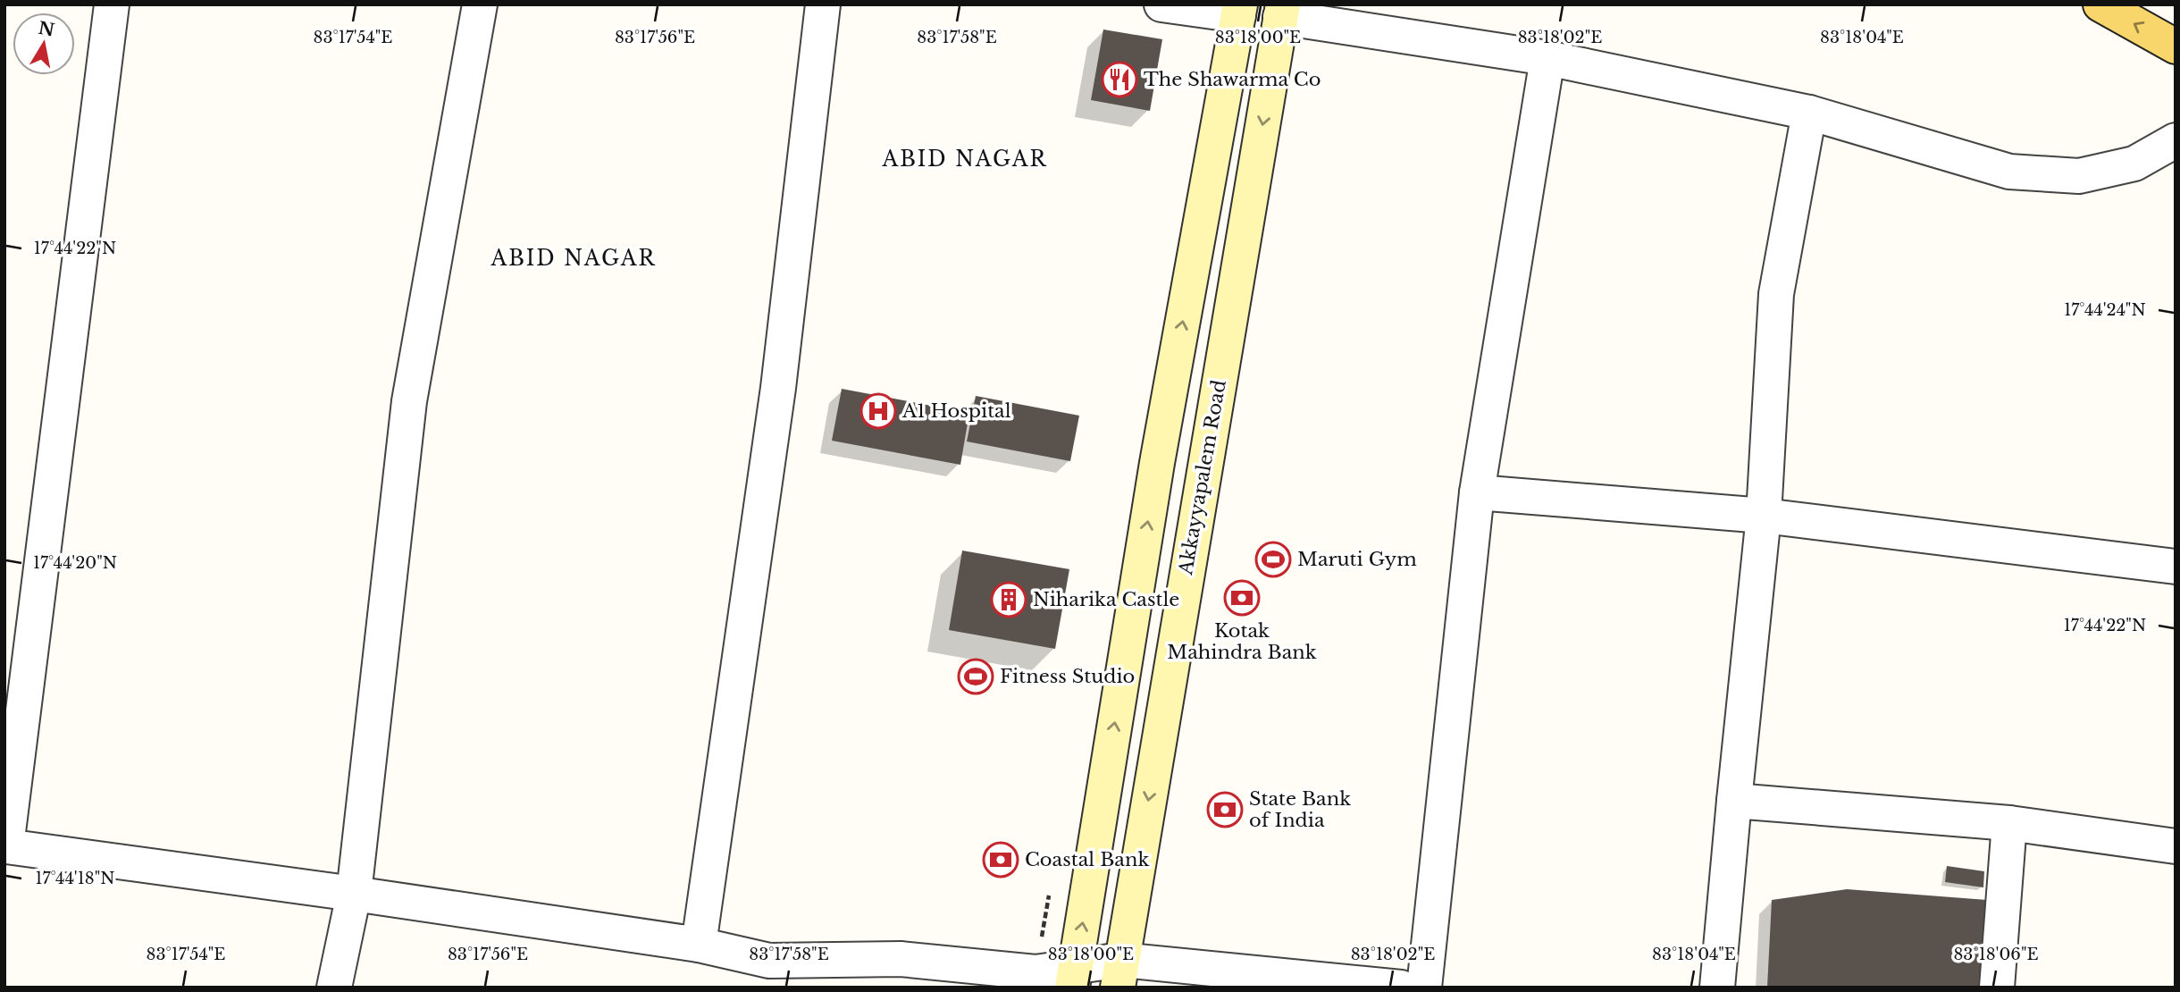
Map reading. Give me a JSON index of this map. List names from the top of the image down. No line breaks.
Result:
{"streets":{"main road":["Akkayyapalem Road"]},"districts":["ABID NAGAR","ABID NAGAR"],"places":{"restaurant":["The Shawarma Co"],"hospital":["A1 Hospital"],"sports":["Maruti Gym","Fitness Studio"],"bank":["Kotak Mahindra Bank","State Bank of India","Coastal Bank"],"building":["Niharika Castle"]},"north":"top","coordinates":["83°18'04\"E","83°17'54\"E","83°17'56\"E","83°17'58\"E","83°18'00\"E","83°18'02\"E","17°44'22\"N","17°44'24\"N","17°44'20\"N","17°44'18\"N","83°18'06\"E"]}
